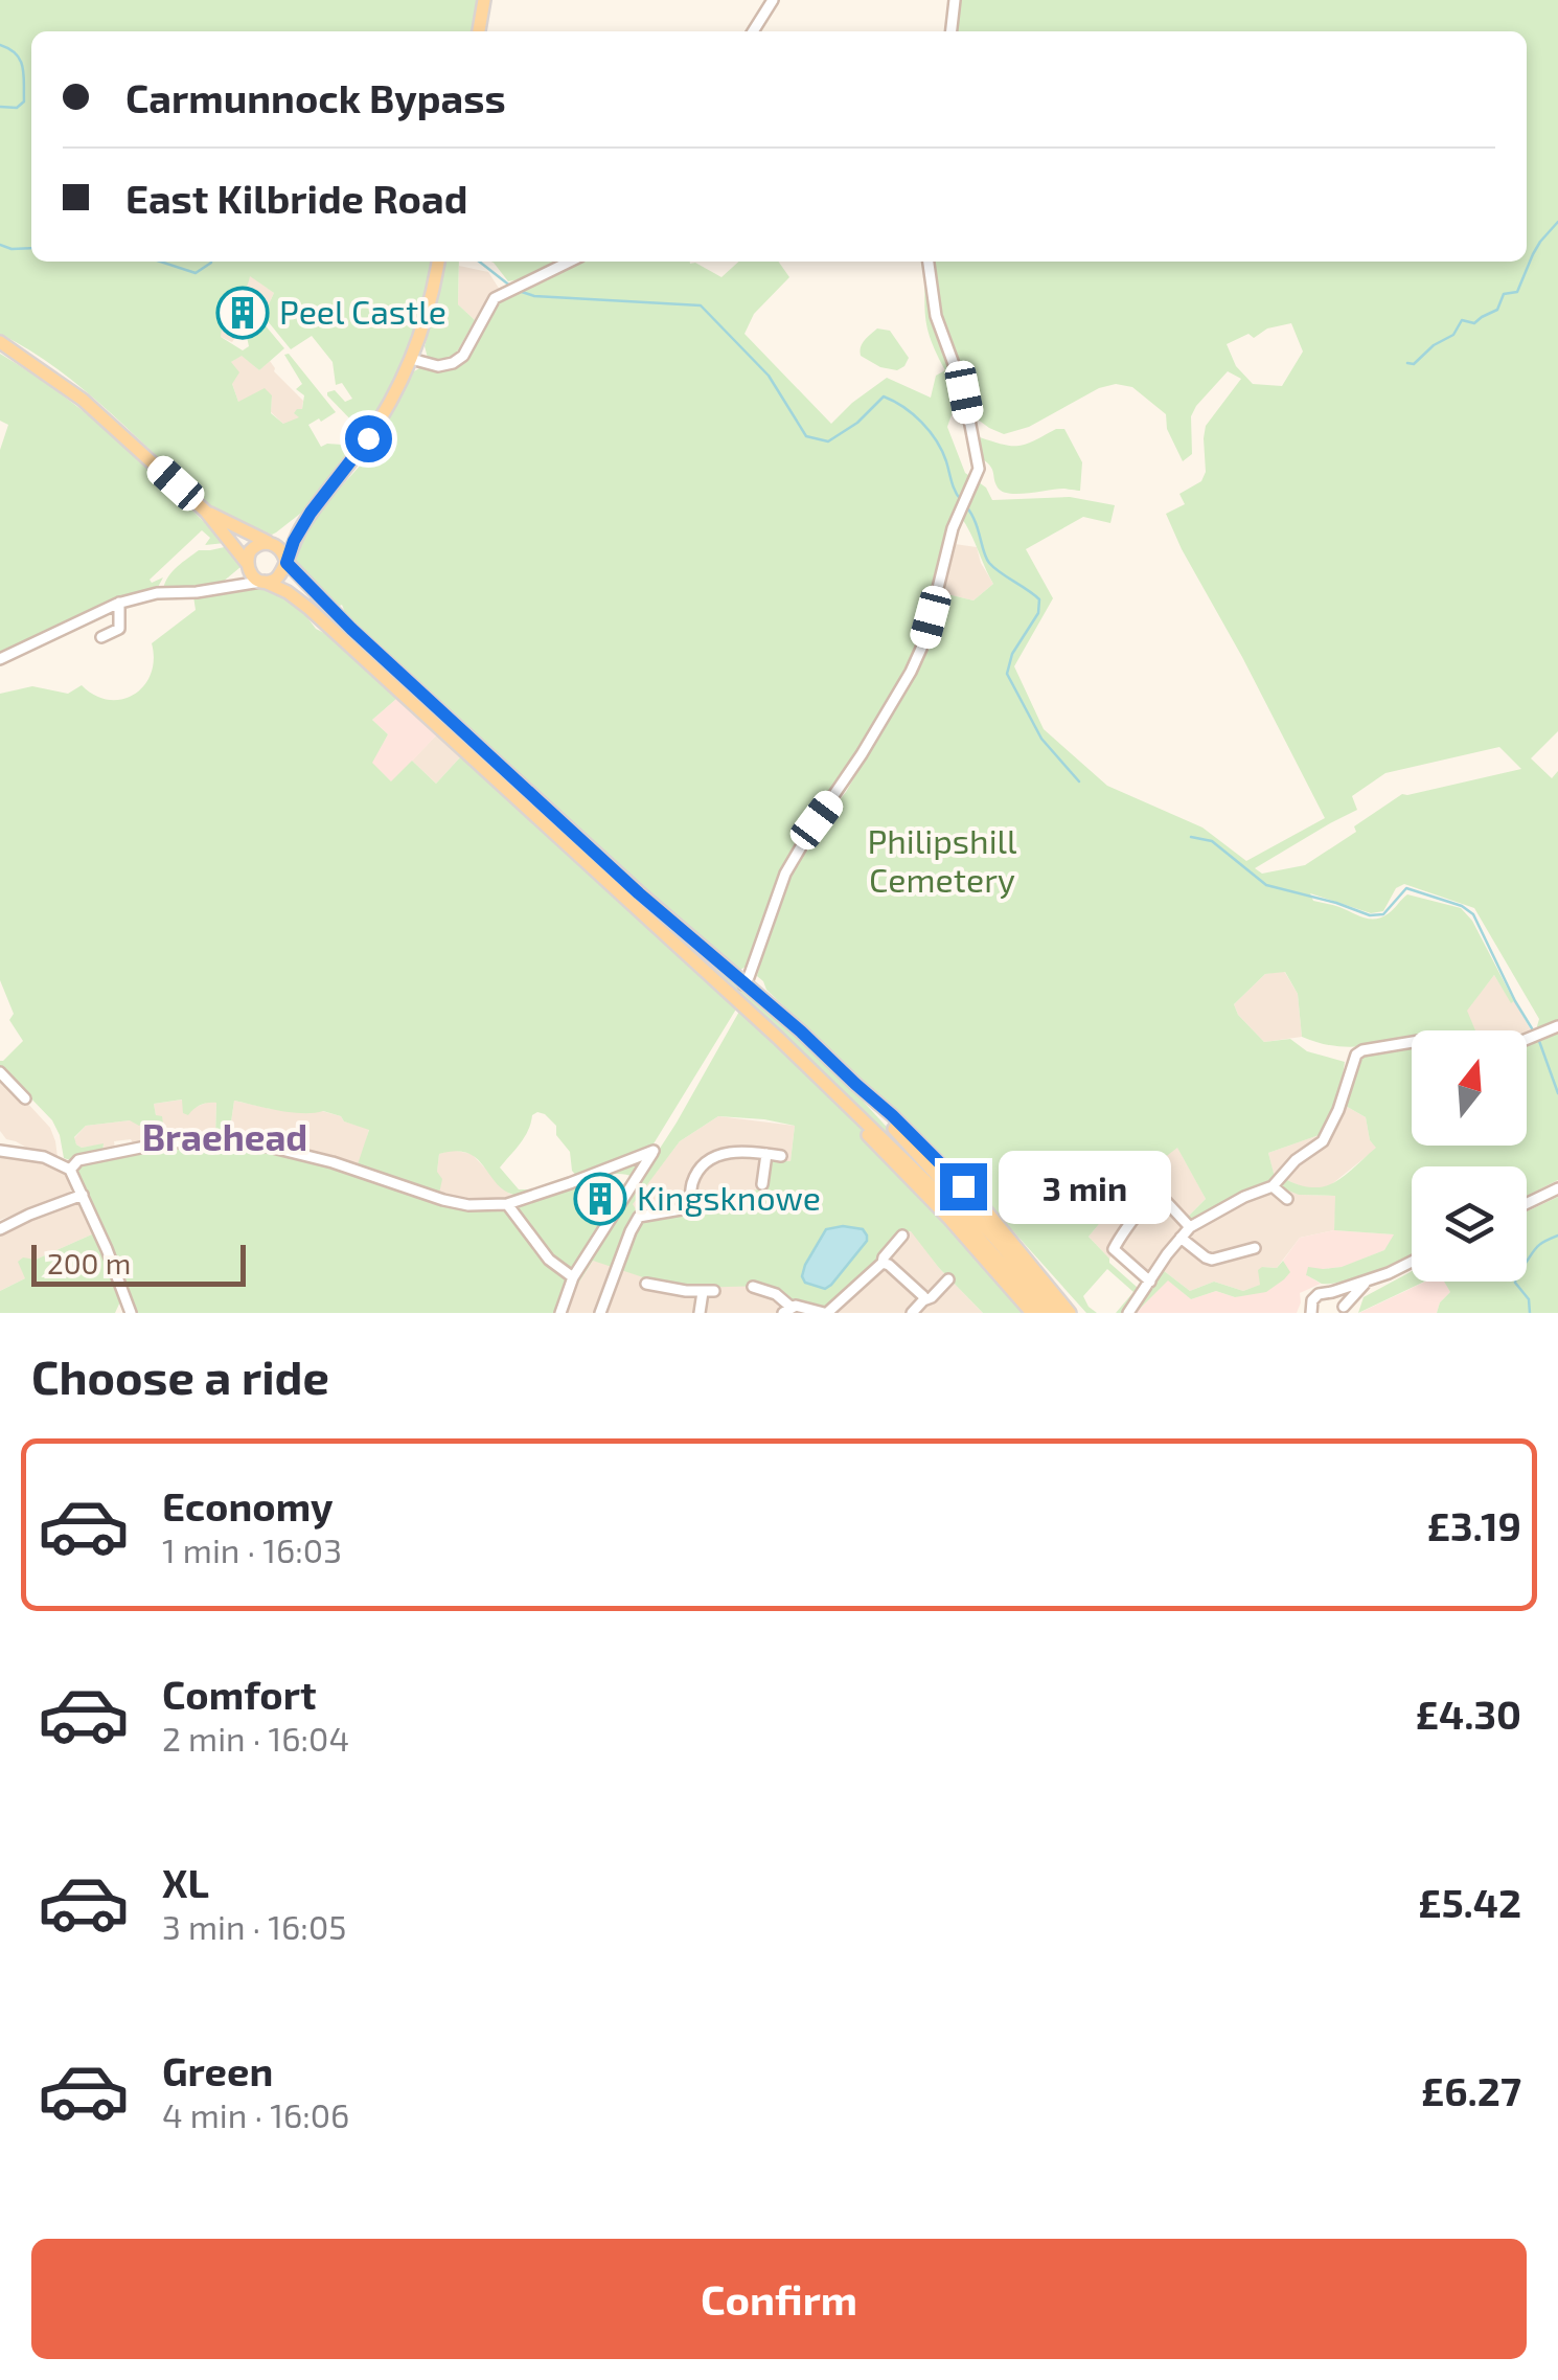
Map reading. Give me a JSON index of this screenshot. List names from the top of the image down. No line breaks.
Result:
{"districts":["Braehead"],"parks":["Philipshill Cemetery"],"places":{"building":["Peel Castle","Kingsknowe"]},"scale_bar":"200 m","north":"top","page":{"banner":["Carmunnock Bypass","East Kilbride Road"],"bubble":"3 min","scale":"200 m","heading":"Choose a ride","list":[{"name":"Economy","note":"1 min · 16:03","value":"£3.19"},{"name":"Comfort","note":"2 min · 16:04","value":"£4.30"},{"name":"XL","note":"3 min · 16:05","value":"£5.42"},{"name":"Green","note":"4 min · 16:06","value":"£6.27"}],"buttons":"Confirm"}}
